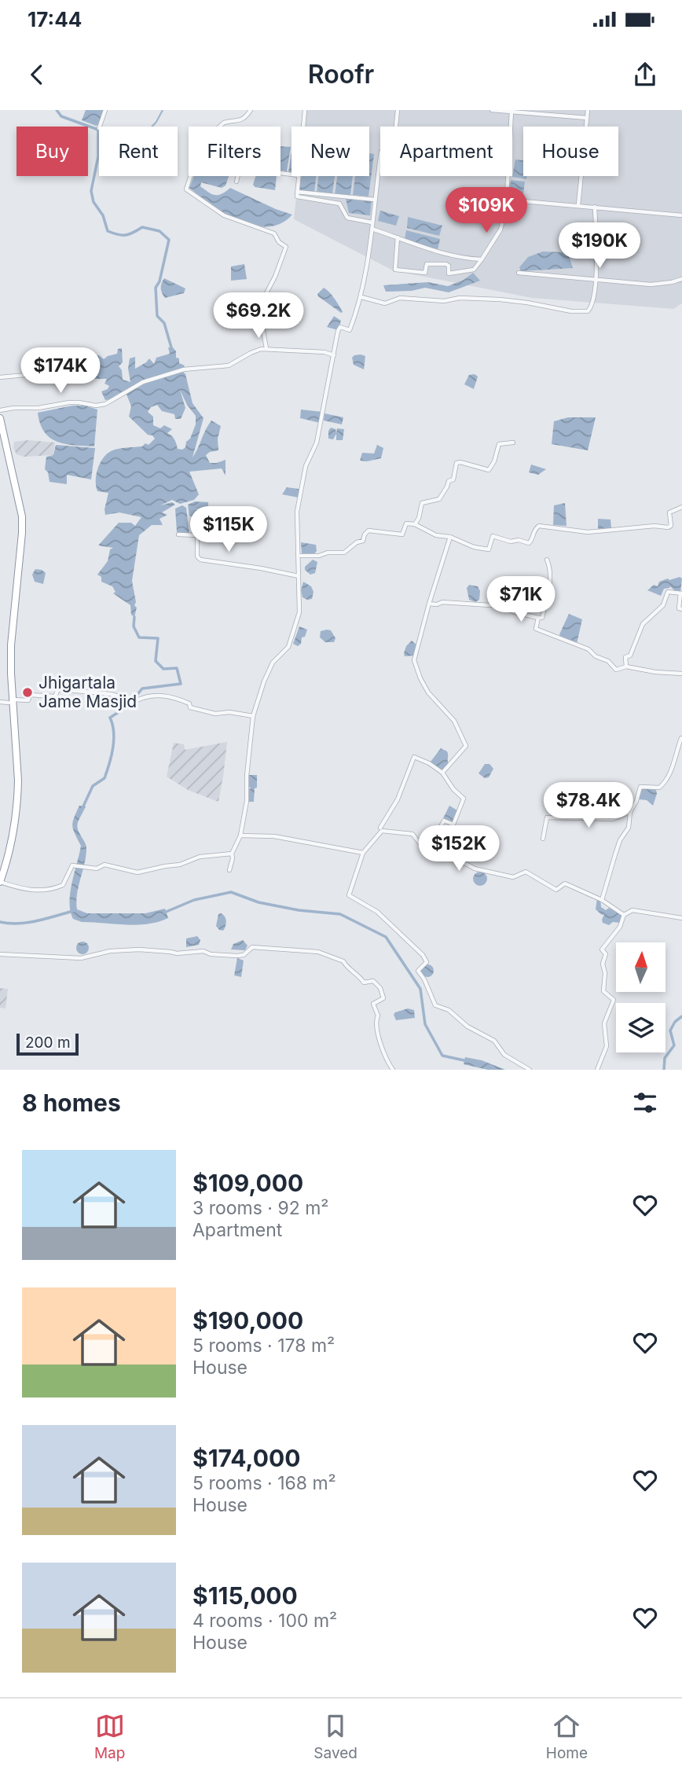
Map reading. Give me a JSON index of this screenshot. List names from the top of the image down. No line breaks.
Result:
{"places":["Jhigartala Jame Masjid"],"scale_bar":"200 m","north":"top","page":{"status":"17:44","header":"Roofr","chip":["Buy","Rent","Filters","New","Apartment","House"],"price":["$109K","$190K","$69.2K","$174K","$115K","$71K","$78.4K","$152K"],"scale":"200 m","heading":"8 homes","list":[{"name":"$109,000","note":"3 rooms · 92 m² · Apartment"},{"name":"$190,000","note":"5 rooms · 178 m² · House"},{"name":"$174,000","note":"5 rooms · 168 m² · House"},{"name":"$115,000","note":"4 rooms · 100 m² · House"}],"tabs":["Map","Saved","Home"]}}
